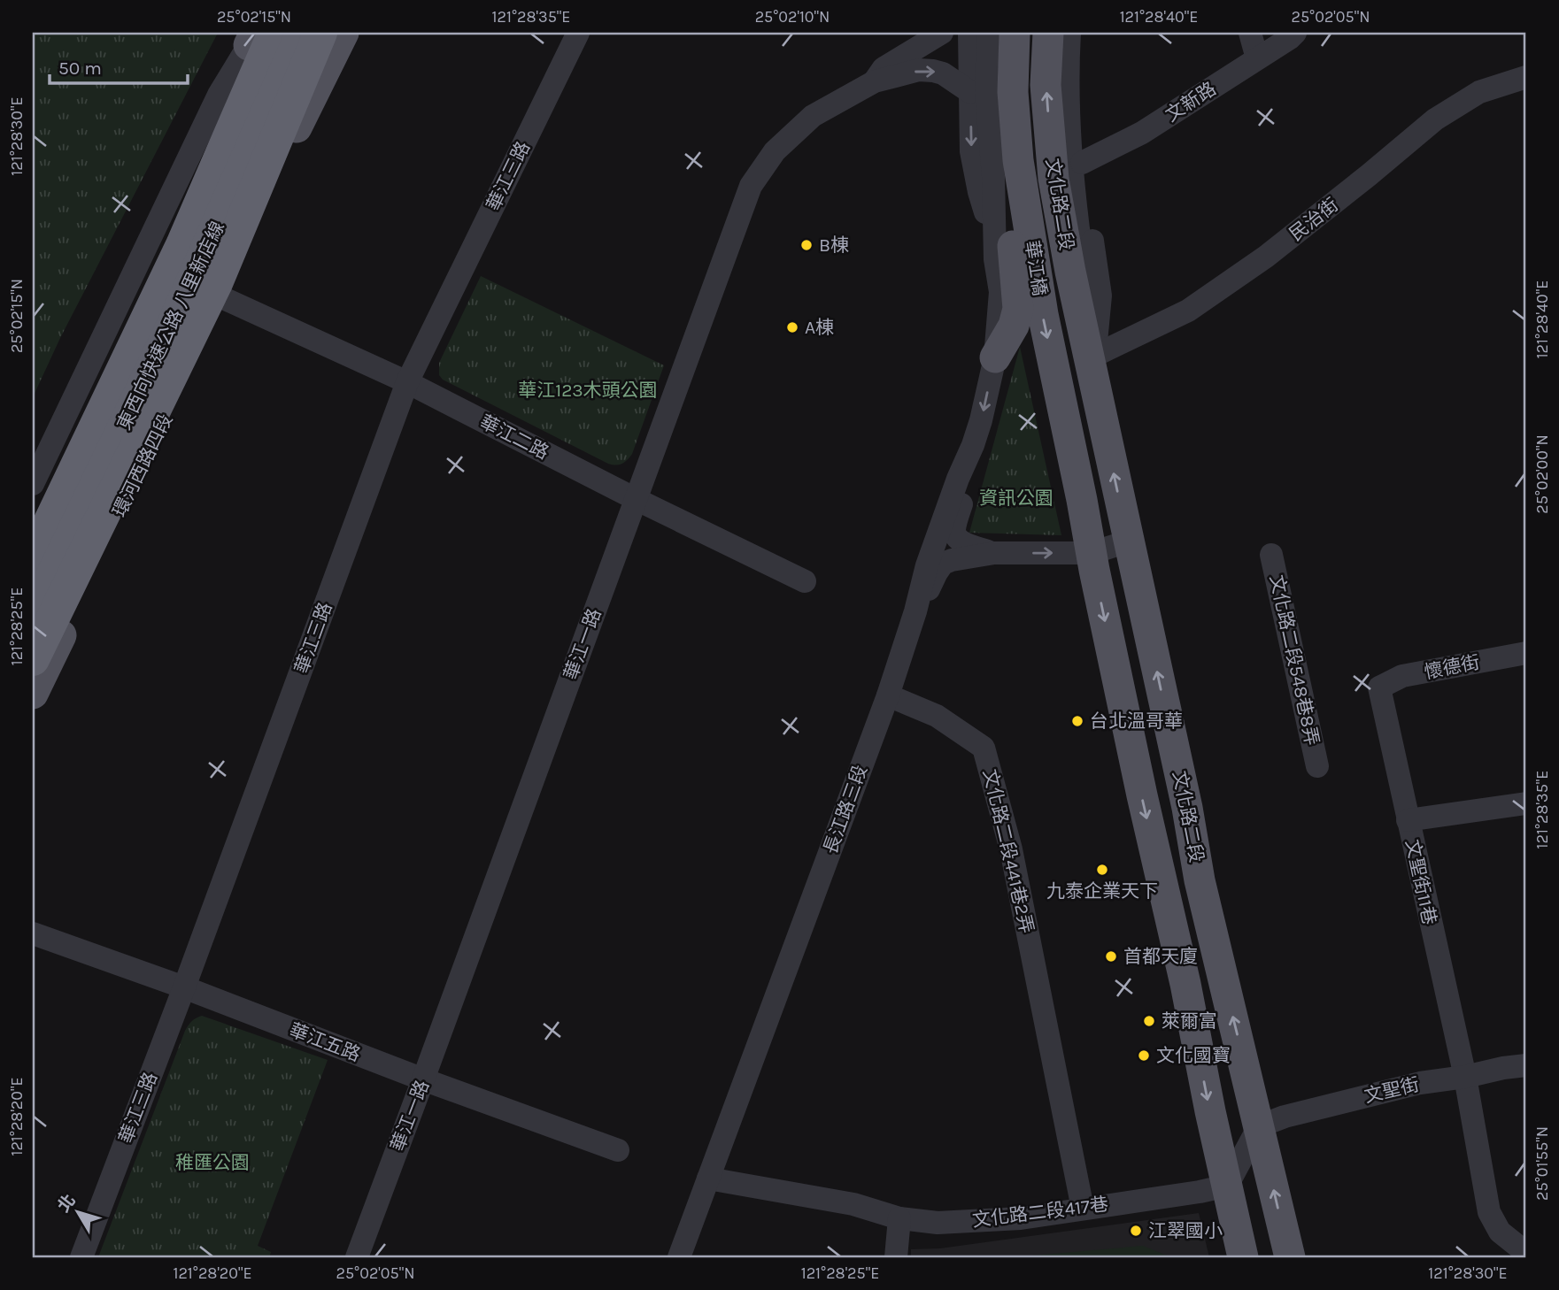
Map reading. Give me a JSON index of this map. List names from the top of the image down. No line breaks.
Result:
{"streets":{"highway":["東西向快速公路 八里新店線"],"main road":["文化路二段","華江橋","環河西路四段"],"street":["文新路","華江三路","民治街","華江二路","華江一路","文化路二段548巷8弄","懷德街","長江路三段","文化路二段441巷2弄","文聖街11巷","華江五路","文聖街","文化路二段417巷"]},"crossings":[["文新路","文化路二段"],["華江三路","華江二路"],["華江三路","華江五路"],["文化路二段","民治街"],["文化路二段","華江橋"],["文化路二段","文聖街"],["文化路二段","文化路二段417巷"],["華江二路","環河西路四段"],["華江二路","華江一路"],["華江一路","華江五路"],["懷德街","文聖街11巷"],["長江路三段","文化路二段441巷2弄"],["長江路三段","文化路二段417巷"],["文化路二段441巷2弄","文化路二段417巷"],["文聖街11巷","文聖街"]],"parks":["華江123木頭公園","資訊公園","稚匯公園"],"places":["B棟","A棟","台北溫哥華","九泰企業天下","首都天廈","萊爾富","文化國寶","江翠國小"],"scale_bar":"50 m","north":"top left","coordinates":["25°02'15\"N","121°28'35\"E","25°02'10\"N","121°28'40\"E","25°02'05\"N","121°28'30\"E","25°02'00\"N","121°28'25\"E","121°28'20\"E","25°01'55\"N"]}
